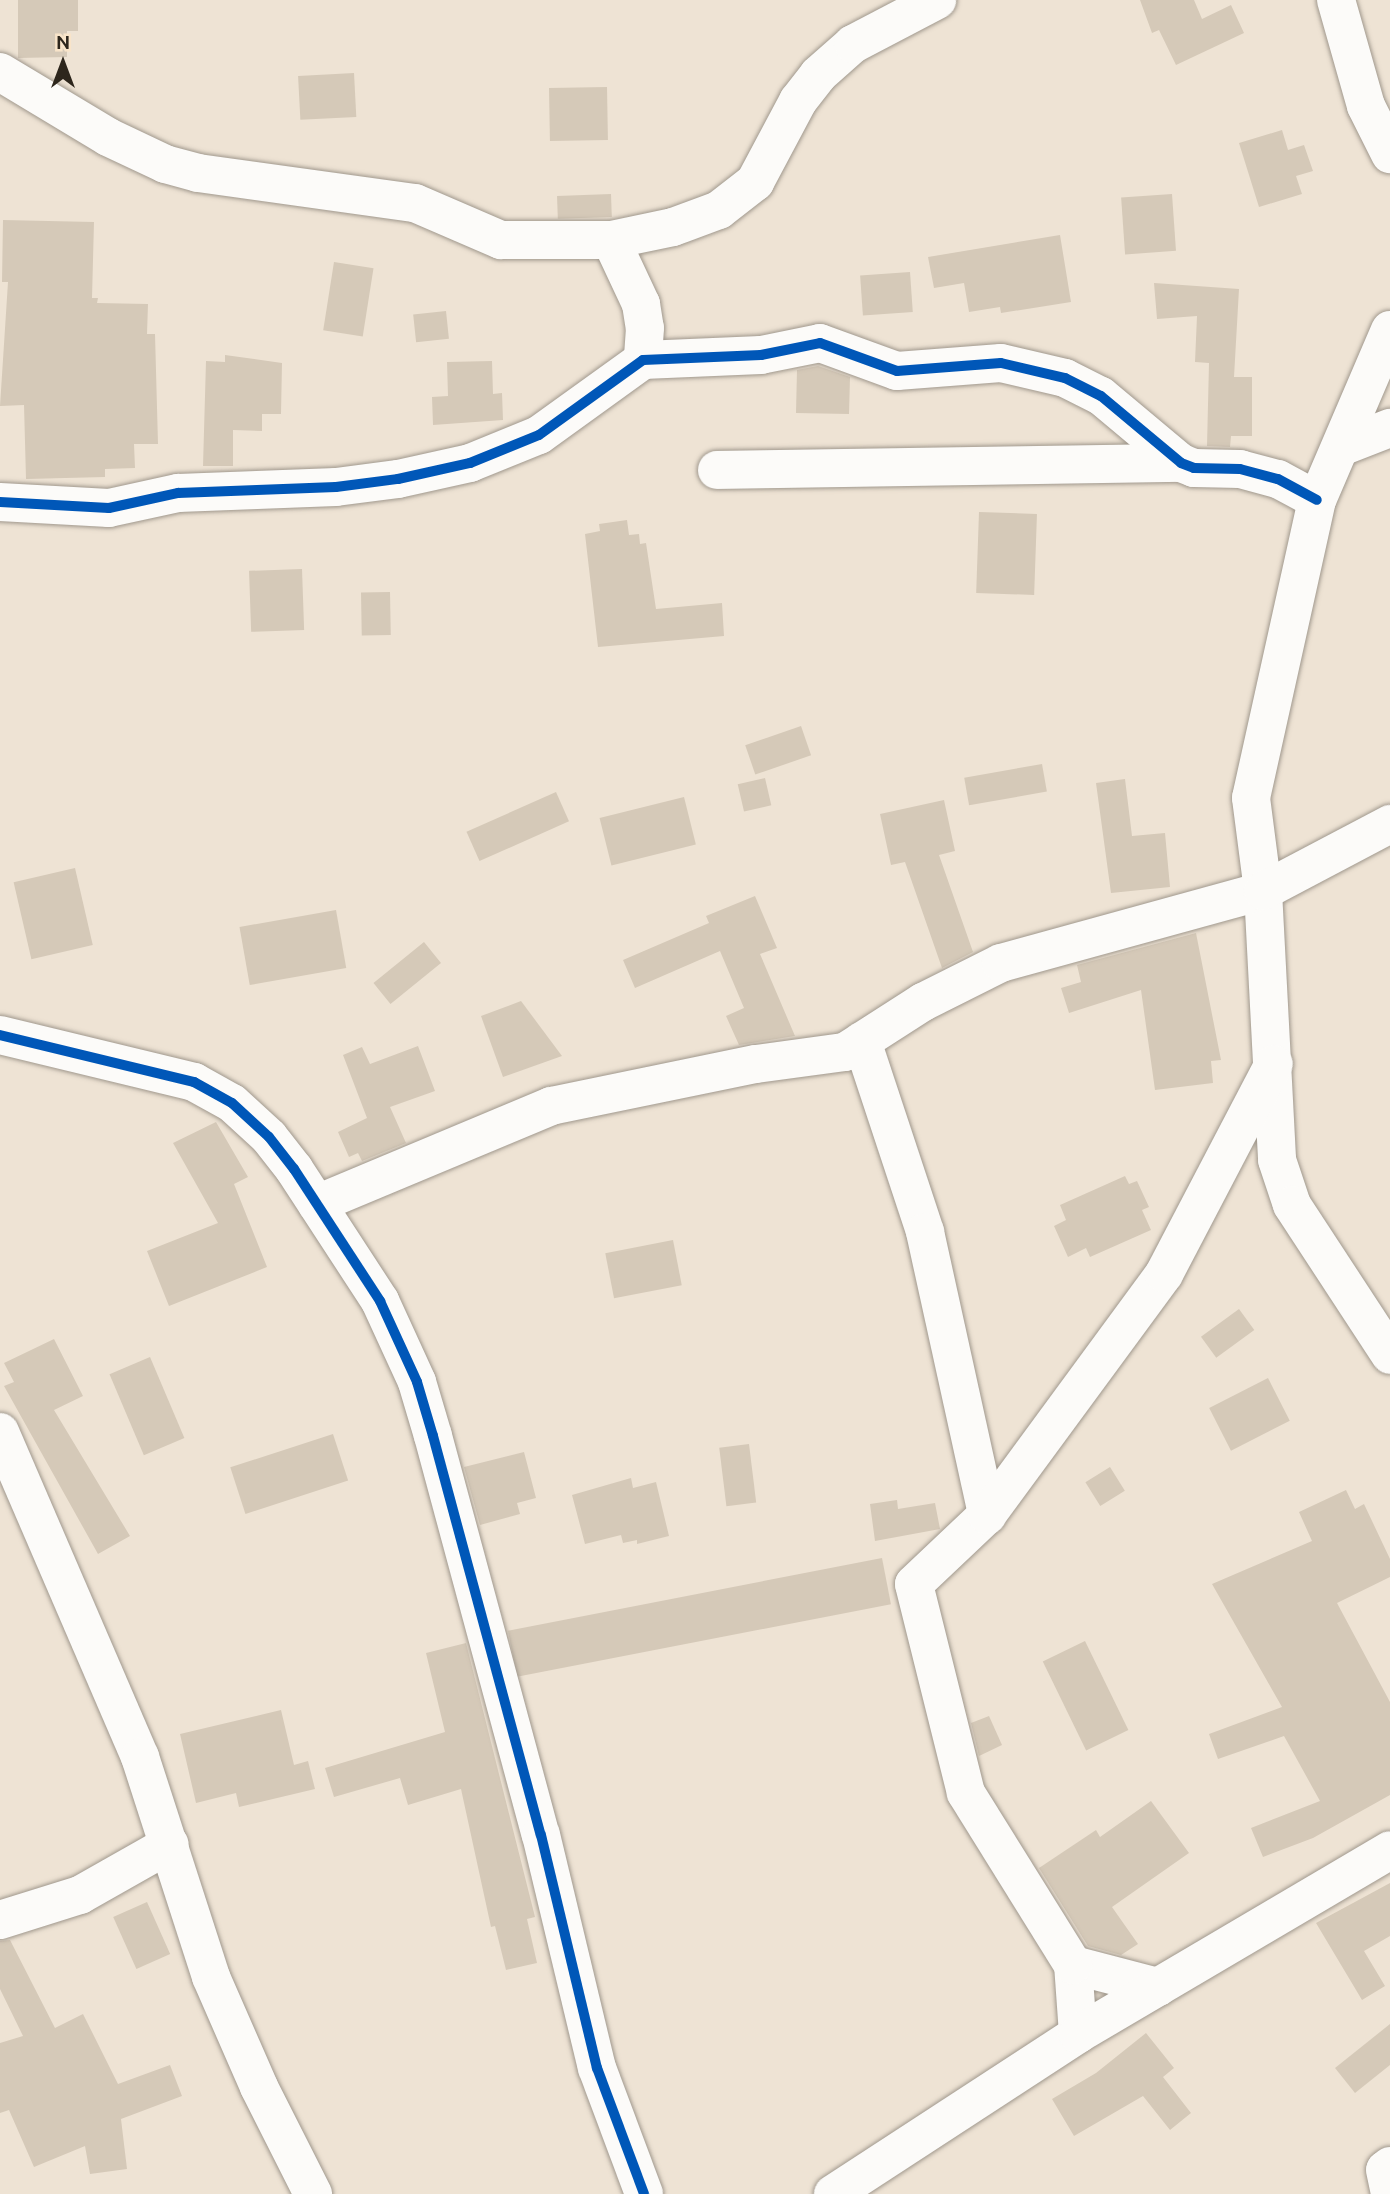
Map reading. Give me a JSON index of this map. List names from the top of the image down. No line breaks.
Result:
{"north":"top"}
